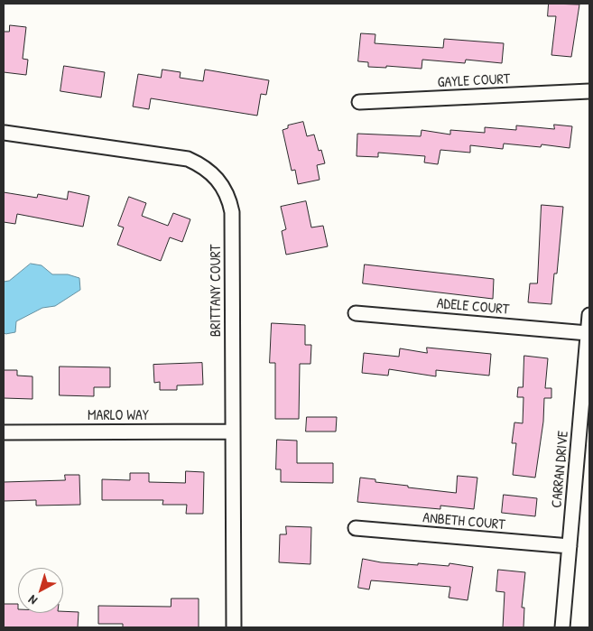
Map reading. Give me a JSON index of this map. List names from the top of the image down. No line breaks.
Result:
{"streets":{"street":["GAYLE COURT","BRITTANY COURT","ADELE COURT","MARLO WAY","CARRAN DRIVE","ANBETH COURT"]},"crossings":[["BRITTANY COURT","MARLO WAY"],["ADELE COURT","CARRAN DRIVE"],["CARRAN DRIVE","ANBETH COURT"]],"north":"bottom left"}
